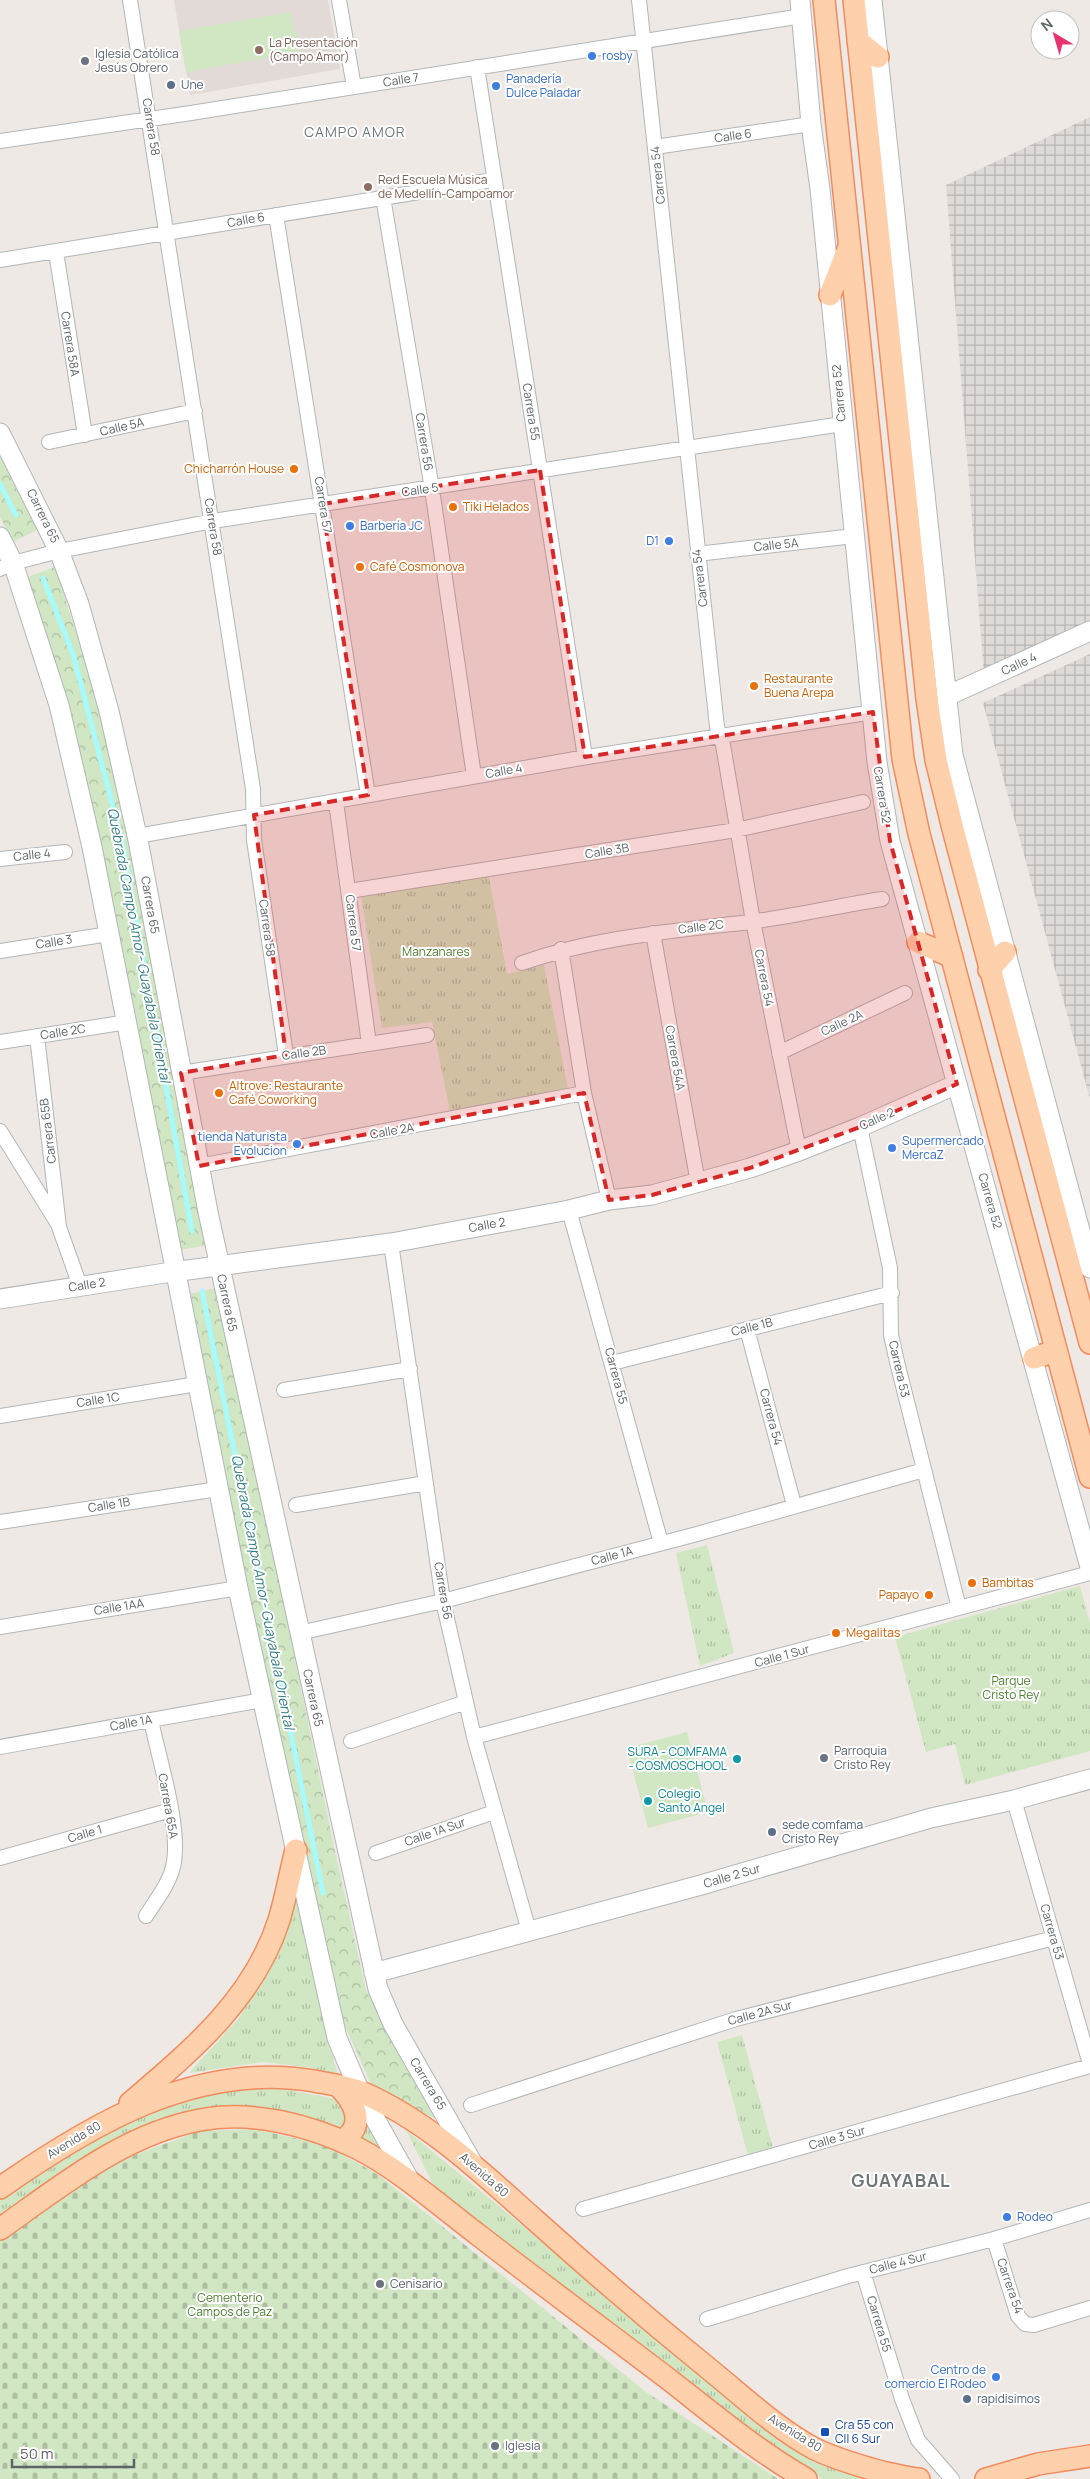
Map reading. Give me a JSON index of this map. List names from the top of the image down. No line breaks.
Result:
{"streets":{"main road":["Carrera 52","Carrera 65","Calle 4","Calle 2","Calle 2 Sur","Avenida 80"],"street":["Calle 7","Carrera 58","Calle 6","Carrera 54","Carrera 58A","Carrera 55","Calle 5A","Carrera 56","Calle 5","Carrera 57","Calle 3B","Calle 2C","Calle 3","Calle 2A","Calle 2B","Carrera 54A","Carrera 65B","Calle 1B","Carrera 53","Calle 1C","Calle 1A","Calle 1AA","Calle 1 Sur","Carrera 65A","Calle 1A Sur","Calle 1","Calle 2A Sur","Calle 3 Sur","Calle 4 Sur"]},"crossings":[["Calle 7","Carrera 58"],["Calle 7","Carrera 54"],["Calle 7","Carrera 52"],["Calle 7","Carrera 55"],["Carrera 58","Calle 6"],["Carrera 58","Calle 5A"],["Carrera 58","Calle 5"],["Carrera 58","Calle 4"],["Carrera 58","Calle 2B"],["Calle 6","Carrera 54"],["Calle 6","Carrera 58A"],["Calle 6","Carrera 52"],["Calle 6","Carrera 55"],["Calle 6","Carrera 56"],["Calle 6","Carrera 57"],["Carrera 54","Calle 5A"],["Carrera 54","Calle 5"],["Carrera 54","Calle 4"],["Carrera 54","Calle 3B"],["Carrera 54","Calle 2C"],["Carrera 54","Calle 2A"],["Carrera 54","Calle 2"],["Carrera 54","Calle 1B"],["Carrera 54","Calle 1A"],["Carrera 54","Calle 4 Sur"],["Carrera 58A","Calle 5A"],["Carrera 52","Calle 5A"],["Carrera 52","Calle 5"],["Carrera 52","Calle 4"],["Carrera 52","Calle 2"],["Carrera 55","Calle 5"],["Carrera 55","Calle 4"],["Carrera 55","Calle 2"],["Carrera 55","Calle 1B"],["Carrera 55","Calle 1A"],["Carrera 55","Calle 4 Sur"],["Carrera 56","Calle 5"],["Carrera 56","Calle 4"],["Carrera 56","Calle 2"],["Carrera 56","Calle 1A"],["Carrera 56","Calle 1 Sur"],["Carrera 56","Calle 1A Sur"],["Carrera 56","Calle 2 Sur"],["Calle 5","Carrera 57"],["Calle 5","Carrera 65"],["Carrera 57","Calle 4"],["Carrera 57","Calle 3B"],["Carrera 57","Calle 2B"],["Carrera 65","Calle 4"],["Carrera 65","Calle 2A"],["Carrera 65","Calle 2B"],["Carrera 65","Calle 2"],["Carrera 65","Calle 1A"],["Carrera 65","Calle 2 Sur"],["Carrera 65","Avenida 80"],["Calle 2C","Carrera 54A"],["Calle 2C","Carrera 65B"],["Carrera 54A","Calle 2"],["Calle 2","Carrera 65B"],["Calle 2","Carrera 53"],["Calle 1B","Carrera 53"],["Carrera 53","Calle 1A"],["Carrera 53","Calle 1 Sur"],["Carrera 53","Calle 2 Sur"],["Carrera 53","Calle 2A Sur"],["Carrera 53","Calle 3 Sur"],["Calle 1A","Carrera 65A"],["Carrera 65A","Calle 1"]],"districts":["CAMPO AMOR","GUAYABAL"],"water":["Quebrada Campo Amor- Guayabala Oriental"],"parks":["Manzanares","Parque Cristo Rey","Cementerio Campos de Paz"],"places":{"other":["La Presentación (Campo Amor)","rosby","Iglesia Católica Jesús Obrero","Une","Panadería Dulce Paladar","Red Escuela Música de Medellín-Campoamor","Chicharrón House","Tiki Helados","Barbería JC","D1","Café Cosmonova","Restaurante Buena Arepa","Altrove: Restaurante Café Coworking","tienda Naturista Evolucion","Supermercado MercaZ","Bambitas","Papayo","Megalitas","Parroquia Cristo Rey","SURA - COMFAMA - COSMOSCHOOL","Colegio Santo Angel","sede comfama Cristo Rey","Rodeo","Cenisario","Centro de comercio El Rodeo","rapidisimos","Iglesia"],"transit":["Cra 55 con Cll 6 Sur"]},"scale_bar":"50 m","north":"top left"}
